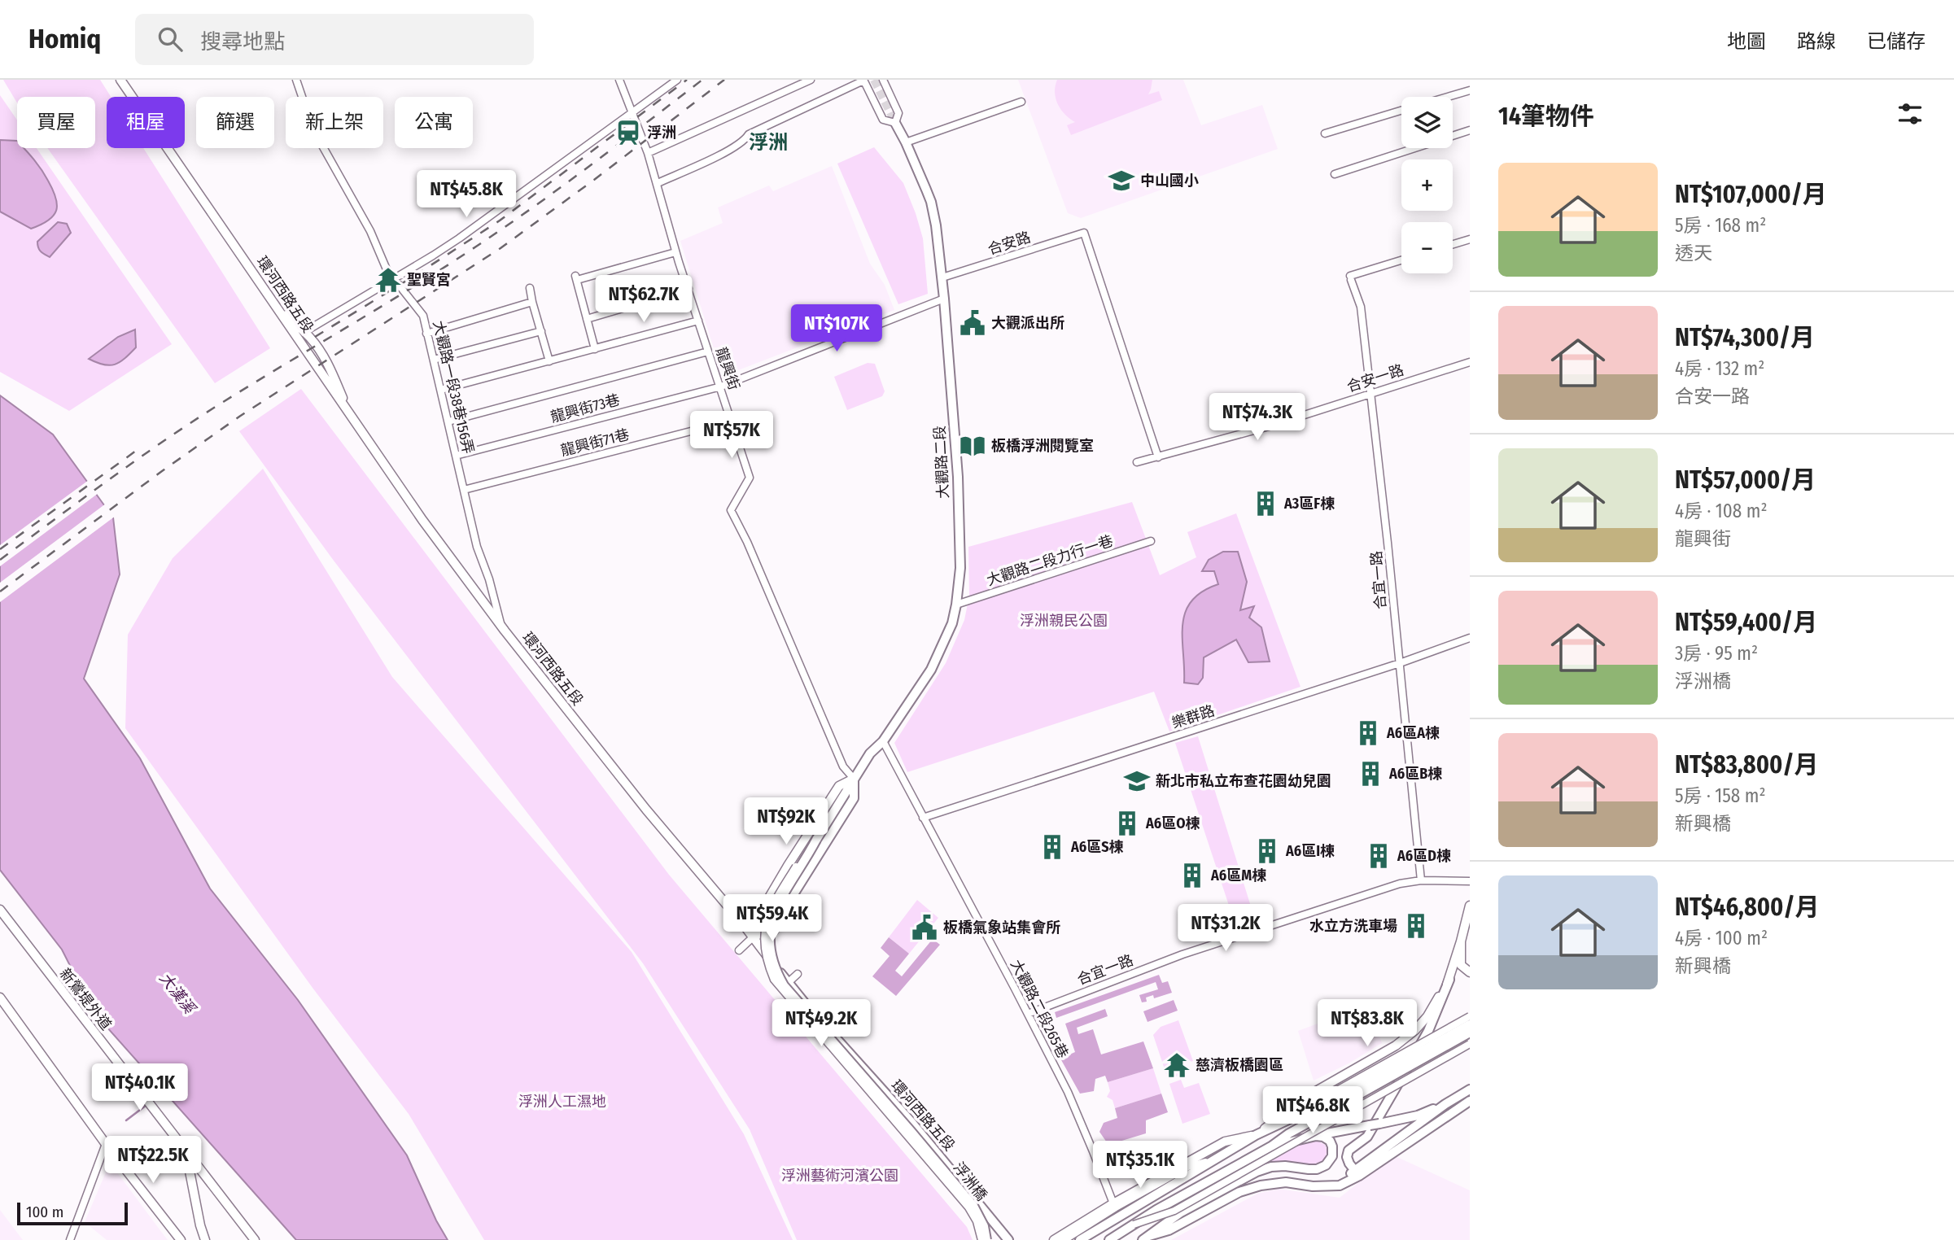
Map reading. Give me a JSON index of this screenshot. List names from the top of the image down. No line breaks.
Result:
{"streets":{"main road":["環河西路五段","大觀路二段","浮洲橋"],"street":["合安路","龍興街","合安一路","大觀路一段38巷156弄","龍興街73巷","龍興街71巷","大觀路二段力行一巷","合宜一路","樂群路","新鶯堤外道","大觀路二段265巷"]},"crossings":[["合安路","合安一路"],["合安路","大觀路二段"],["環河西路五段","大觀路一段38巷156弄"],["龍興街","龍興街73巷"],["龍興街","龍興街71巷"],["龍興街","大觀路二段"],["龍興街","浮洲橋"],["合安一路","合宜一路"],["大觀路一段38巷156弄","龍興街73巷"],["大觀路一段38巷156弄","龍興街71巷"],["龍興街73巷","大觀路二段"],["大觀路二段","大觀路二段力行一巷"],["大觀路二段","大觀路二段265巷"],["大觀路二段","浮洲橋"],["合宜一路","樂群路"],["合宜一路","大觀路二段265巷"],["樂群路","大觀路二段265巷"]],"districts":["浮洲"],"water":["大漢溪"],"parks":["浮洲親民公園","浮洲人工濕地","浮洲藝術河濱公園"],"places":{"station":["浮洲"],"school or university":["中山國小","新北市私立布查花園幼兒園"],"temple":["聖賢宮","慈濟板橋園區"],"public building":["大觀派出所","板橋氣象站集會所"],"library":["板橋浮洲閱覽室"],"building":["A3區F棟","A6區A棟","A6區B棟","A6區O棟","A6區S棟","A6區I棟","A6區D棟","A6區M棟","水立方洗車場"]},"scale_bar":"100 m","page":{"header":"Homiq","search":"搜尋地點","nav":["地圖","路線","已儲存"],"heading":"14筆物件","map_buttons":["+","−"],"chip":["買屋","租屋","篩選","新上架","公寓"],"list":[{"name":"NT$107,000/月","note":"5房 · 168 m² · 透天"},{"name":"NT$74,300/月","note":"4房 · 132 m² · 合安一路"},{"name":"NT$57,000/月","note":"4房 · 108 m² · 龍興街"},{"name":"NT$59,400/月","note":"3房 · 95 m² · 浮洲橋"},{"name":"NT$83,800/月","note":"5房 · 158 m² · 新興橋"},{"name":"NT$46,800/月","note":"4房 · 100 m² · 新興橋"}],"price":["NT$45.8K","NT$62.7K","NT$107K","NT$74.3K","NT$57K","NT$92K","NT$59.4K","NT$31.2K","NT$49.2K","NT$83.8K","NT$40.1K","NT$46.8K","NT$22.5K","NT$35.1K"],"scale":"100 m"}}
